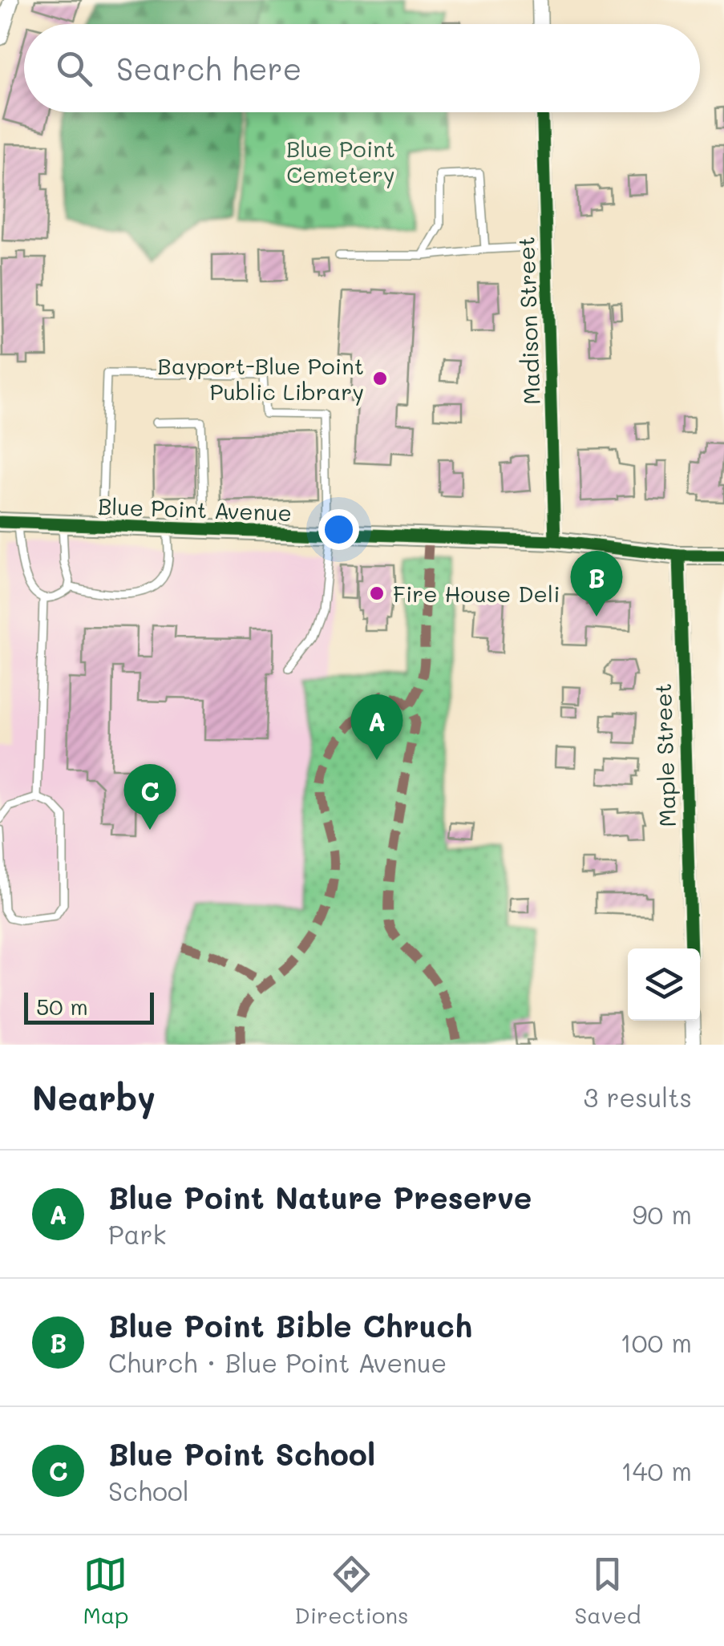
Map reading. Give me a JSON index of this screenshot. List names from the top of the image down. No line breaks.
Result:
{"streets":{"street":["Madison Street","Blue Point Avenue","Maple Street"]},"crossings":[["Madison Street","Blue Point Avenue"],["Blue Point Avenue","Maple Street"]],"parks":["Blue Point Cemetery"],"places":["Bayport-Blue Point Public Library","Fire House Deli"],"scale_bar":"50 m","page":{"search":"Search here","pins":["B","A","C"],"scale":"50 m","heading":["Nearby","3 results"],"list":[{"mark":"A","name":"Blue Point Nature Preserve","note":"Park","value":"90 m"},{"mark":"B","name":"Blue Point Bible Chruch","note":"Church · Blue Point Avenue","value":"100 m"},{"mark":"C","name":"Blue Point School","note":"School","value":"140 m"}],"nav":["Map","Directions","Saved"]}}
